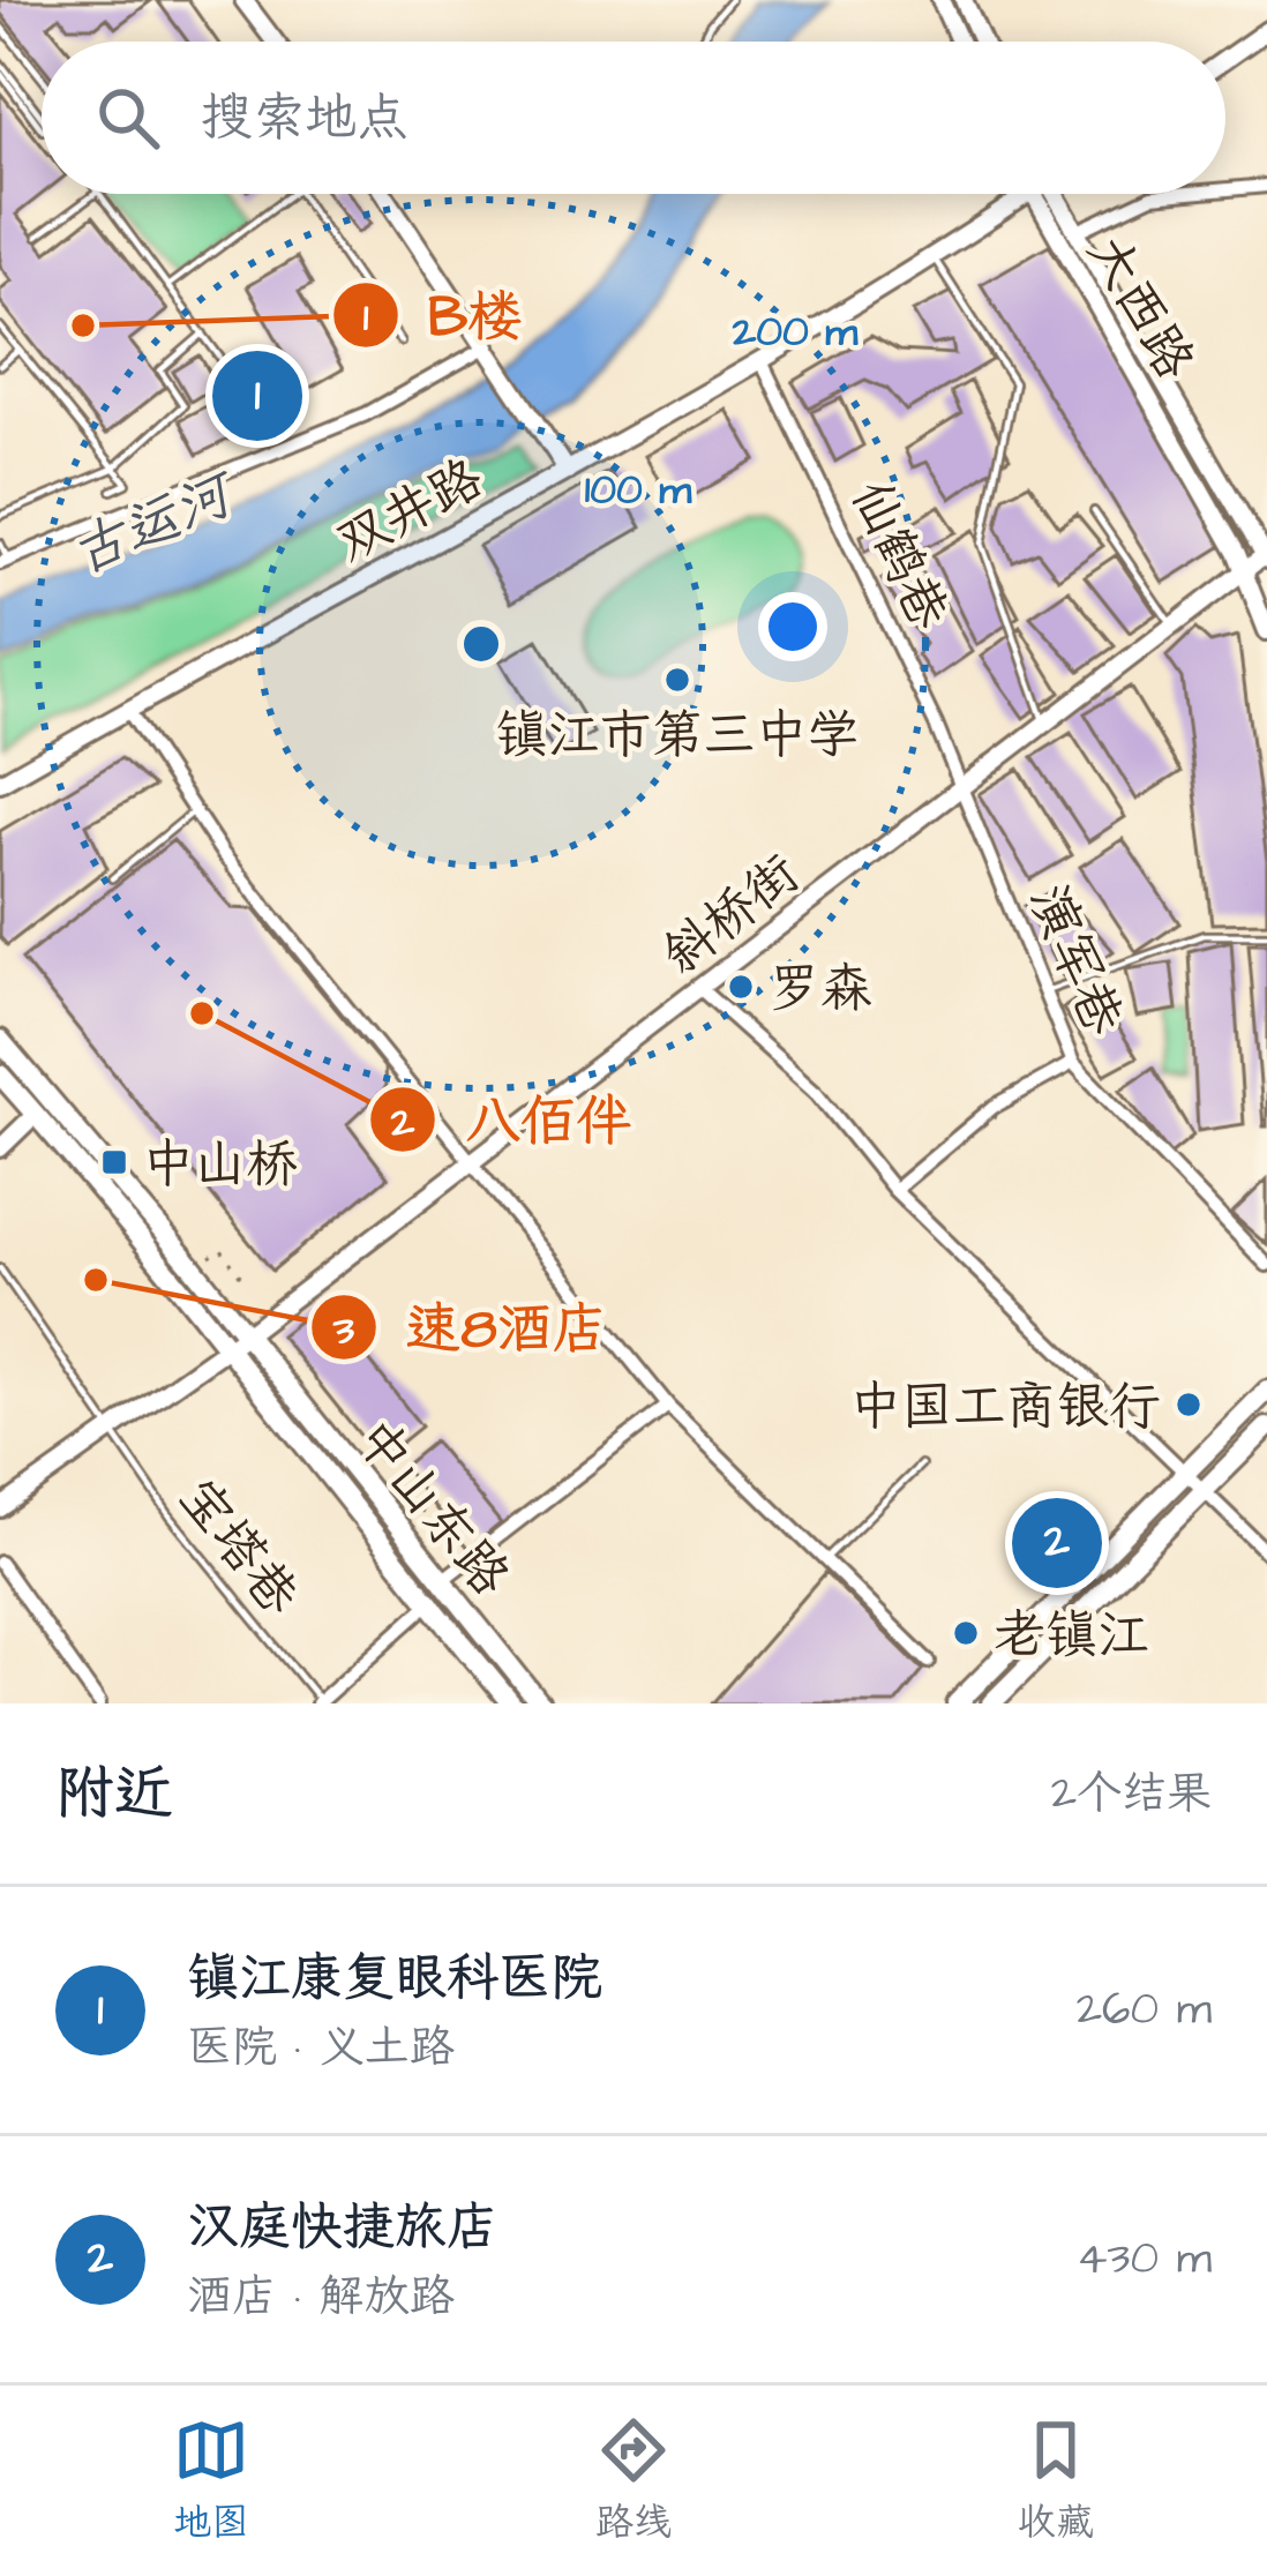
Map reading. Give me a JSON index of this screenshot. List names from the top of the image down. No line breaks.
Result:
{"streets":{"main road":["中山东路"],"street":["大西路","双井路","仙鹤巷","斜桥街","演军巷"],"lane":["宝塔巷"]},"crossings":[["大西路","双井路"],["大西路","斜桥街"],["双井路","仙鹤巷"],["仙鹤巷","斜桥街"],["仙鹤巷","演军巷"],["斜桥街","演军巷"],["斜桥街","中山东路"],["斜桥街","宝塔巷"]],"water":["古运河"],"places":{"other":["B楼","镇江市第三中学","罗森","八佰伴","速8酒店","中国工商银行","老镇江"],"transit":["中山桥"]},"page":{"search":"搜索地点","pins":["1","2"],"heading":["附近","2个结果"],"list":[{"mark":"1","name":"镇江康复眼科医院","note":"医院 · 义土路","value":"260 m"},{"mark":"2","name":"汉庭快捷旅店","note":"酒店 · 解放路","value":"430 m"}],"nav":["地图","路线","收藏"]},"rings":["200 m","100 m"]}
